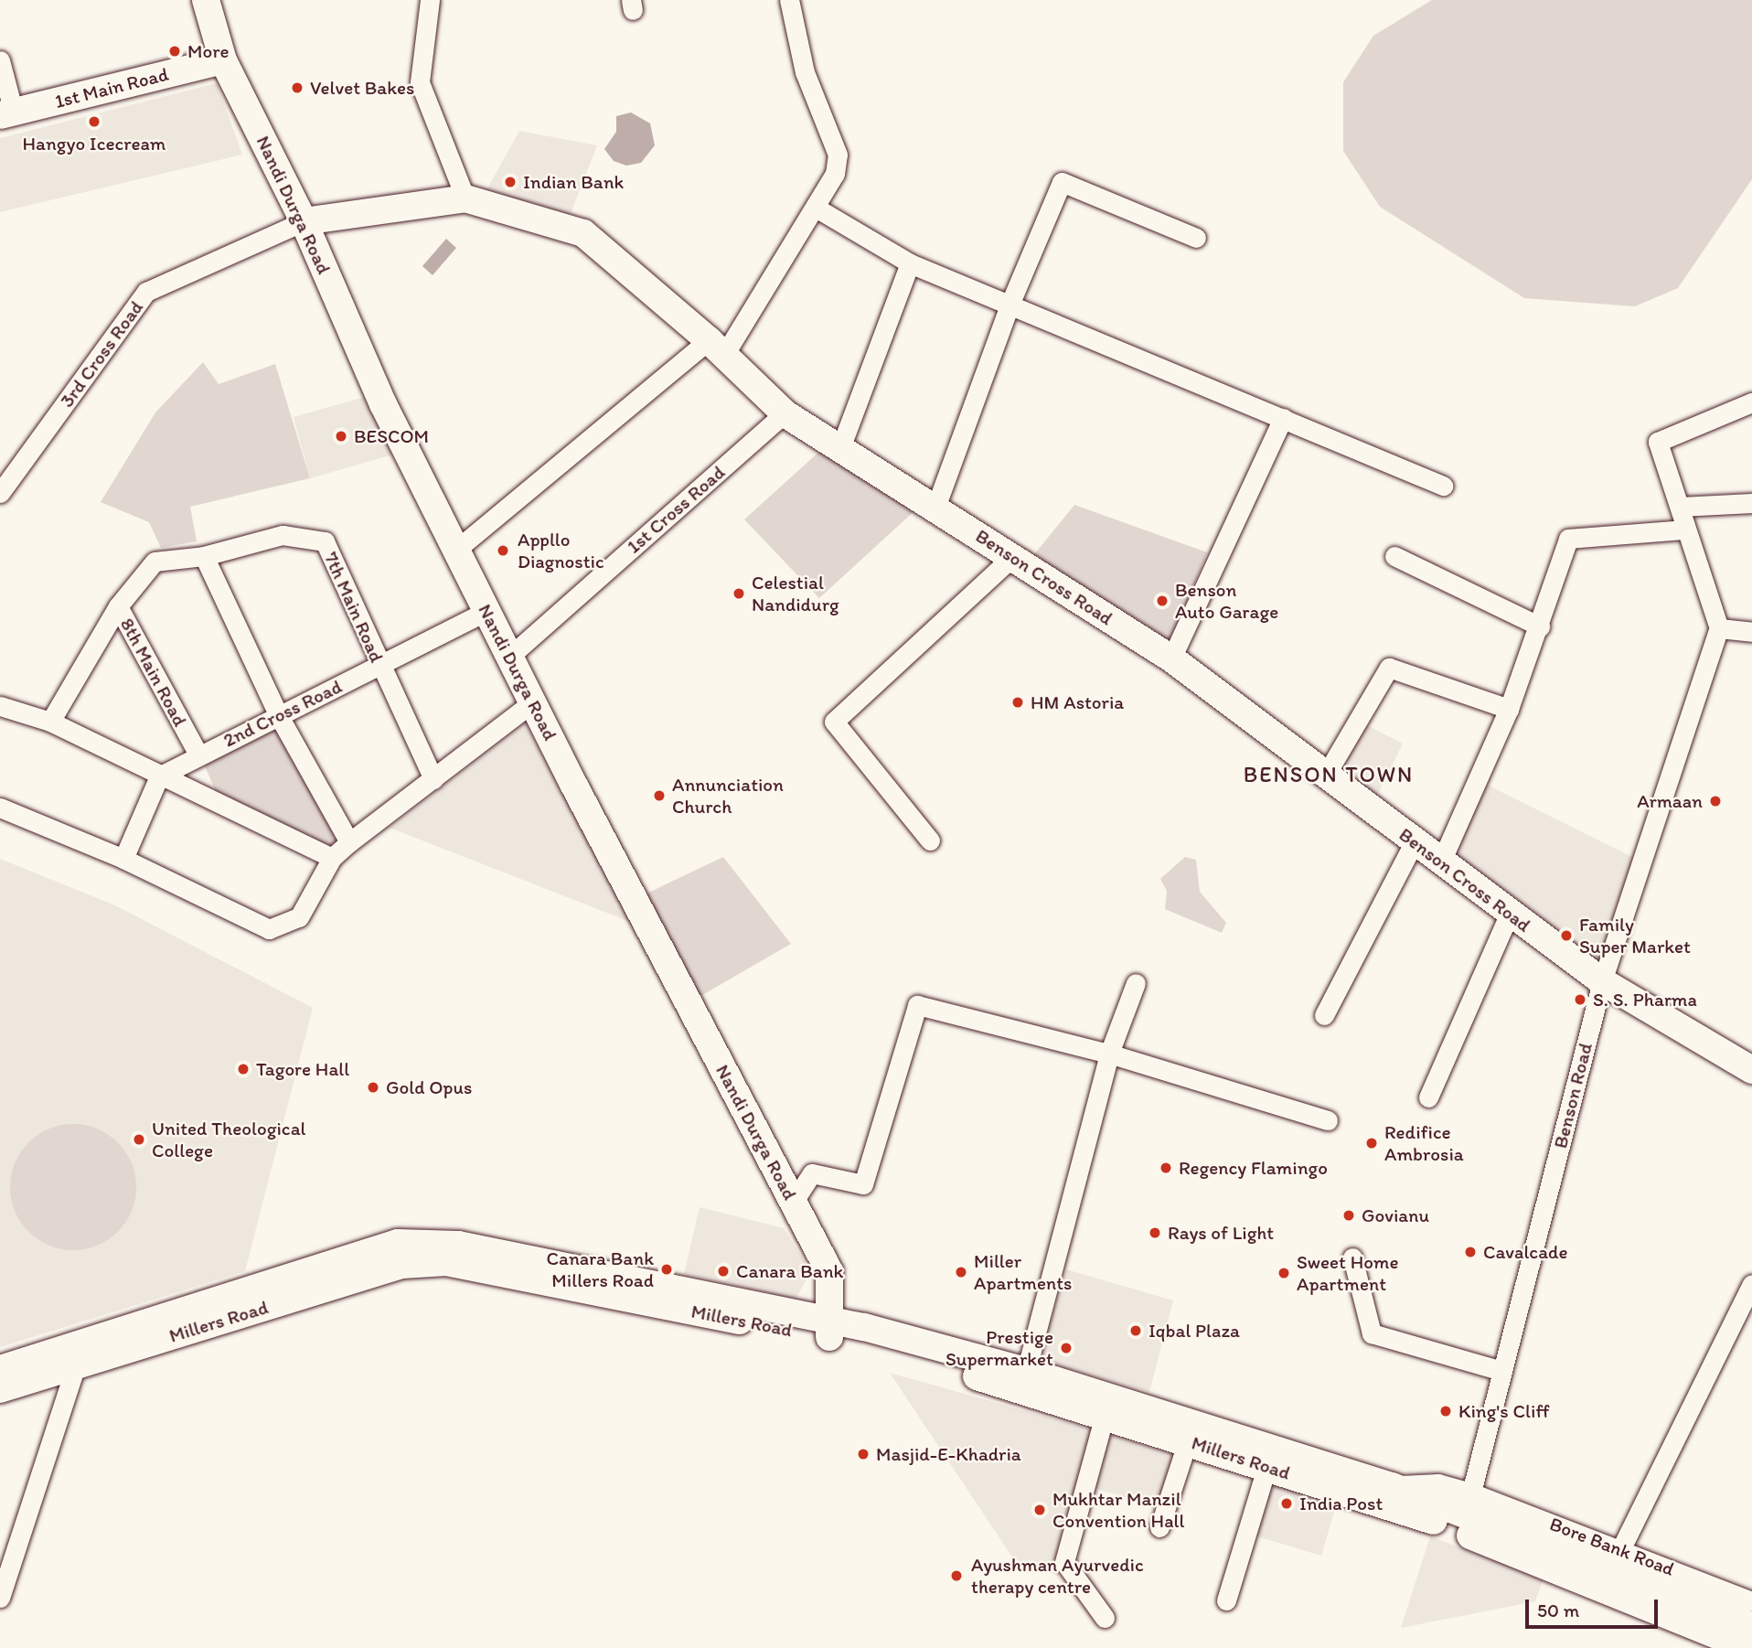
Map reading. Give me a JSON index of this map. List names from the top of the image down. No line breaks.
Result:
{"streets":{"main road":["1st Main Road","Nandi Durga Road","Benson Cross Road","Millers Road"],"street":["3rd Cross Road","1st Cross Road","7th Main Road","8th Main Road","2nd Cross Road","Benson Road","Bore Bank Road"]},"crossings":[["1st Main Road","Nandi Durga Road"],["Nandi Durga Road","3rd Cross Road"],["Nandi Durga Road","1st Cross Road"],["Nandi Durga Road","Benson Cross Road"],["Nandi Durga Road","2nd Cross Road"],["Nandi Durga Road","Millers Road"],["3rd Cross Road","Benson Cross Road"],["1st Cross Road","Benson Cross Road"],["Benson Cross Road","Benson Road"],["7th Main Road","8th Main Road"],["7th Main Road","2nd Cross Road"],["8th Main Road","2nd Cross Road"],["Benson Road","Bore Bank Road"]],"districts":["BENSON TOWN"],"places":["More","Velvet Bakes","Hangyo Icecream","Indian Bank","BESCOM","Appllo Diagnostic","Celestial Nandidurg","Benson Auto Garage","HM Astoria","Annunciation Church","Armaan","Family Super Market","S. S. Pharma","Tagore Hall","Gold Opus","United Theological College","Redifice Ambrosia","Regency Flamingo","Govianu","Rays of Light","Cavalcade","Canara Bank Millers Road","Canara Bank","Miller Apartments","Sweet Home Apartment","Iqbal Plaza","Prestige Supermarket","King's Cliff","Masjid-E-Khadria","India Post","Mukhtar Manzil Convention Hall","Ayushman Ayurvedic therapy centre"],"scale_bar":"50 m"}
